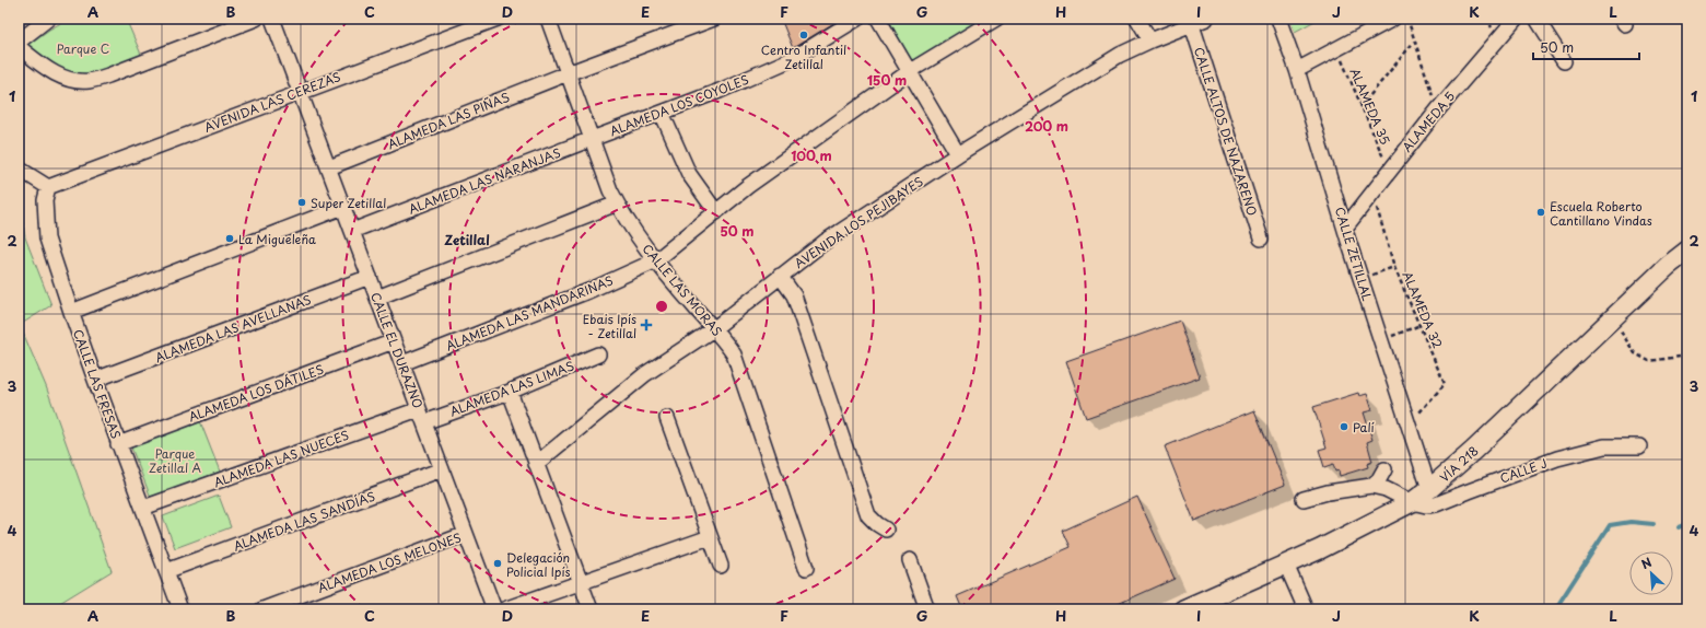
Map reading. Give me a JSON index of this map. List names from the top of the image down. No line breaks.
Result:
{"streets":{"main road":["VÍA 218"],"street":["AVENIDA LAS CEREZAS","ALAMEDA LOS COYOLES","ALAMEDA LAS PIÑAS","ALAMEDA 5","CALLE ALTOS DE NAZARENO","ALAMEDA LAS NARANJAS","AVENIDA LOS PEJIBAYES","CALLE ZETILLAL","CALLE LAS MORAS","ALAMEDA LAS MANDARINAS","ALAMEDA LAS AVELLANAS","CALLE EL DURAZNO","CALLE LAS FRESAS","ALAMEDA LAS LIMAS","ALAMEDA LOS DÁTILES","ALAMEDA LAS NUECES","CALLE J","ALAMEDA LAS SANDÍAS","ALAMEDA LOS MELONES"],"path":["ALAMEDA 35","ALAMEDA 32"]},"crossings":[["AVENIDA LAS CEREZAS","CALLE EL DURAZNO"],["AVENIDA LAS CEREZAS","CALLE LAS FRESAS"],["ALAMEDA LOS COYOLES","ALAMEDA LAS NARANJAS"],["ALAMEDA LOS COYOLES","CALLE LAS MORAS"],["ALAMEDA 35","ALAMEDA 5"],["ALAMEDA LAS PIÑAS","CALLE LAS MORAS"],["ALAMEDA LAS PIÑAS","CALLE EL DURAZNO"],["ALAMEDA 5","CALLE ZETILLAL"],["ALAMEDA 5","ALAMEDA 32"],["CALLE ALTOS DE NAZARENO","AVENIDA LOS PEJIBAYES"],["ALAMEDA LAS NARANJAS","CALLE LAS MORAS"],["ALAMEDA LAS NARANJAS","CALLE EL DURAZNO"],["AVENIDA LOS PEJIBAYES","CALLE LAS MORAS"],["CALLE ZETILLAL","ALAMEDA 32"],["CALLE ZETILLAL","VÍA 218"],["CALLE LAS MORAS","ALAMEDA LAS MANDARINAS"],["ALAMEDA LAS MANDARINAS","CALLE EL DURAZNO"],["ALAMEDA LAS AVELLANAS","CALLE EL DURAZNO"],["ALAMEDA LAS AVELLANAS","CALLE LAS FRESAS"],["CALLE EL DURAZNO","ALAMEDA LAS LIMAS"],["CALLE EL DURAZNO","ALAMEDA LOS DÁTILES"],["CALLE EL DURAZNO","ALAMEDA LAS NUECES"],["CALLE EL DURAZNO","ALAMEDA LAS SANDÍAS"],["CALLE EL DURAZNO","ALAMEDA LOS MELONES"],["CALLE LAS FRESAS","ALAMEDA LOS DÁTILES"],["CALLE LAS FRESAS","ALAMEDA LAS NUECES"],["CALLE LAS FRESAS","ALAMEDA LAS SANDÍAS"],["ALAMEDA LAS LIMAS","ALAMEDA LAS NUECES"],["VÍA 218","CALLE J"]],"districts":["Zetillal"],"parks":["Parque C","Parque Zetillal A"],"places":{"other":["Centro Infantil Zetillal","Super Zetillal","Escuela Roberto Cantillano Vindas","La Migueleña","Palí","Delegación Policial Ipís"],"health":["Ebais Ipís - Zetillal"]},"scale_bar":"50 m","north":"top left","grid":{"columns":["A","B","C","D","E","F","G","H","I","J","K","L"],"rows":["1","2","3","4"]},"rings":["150 m","200 m","100 m","50 m"]}
